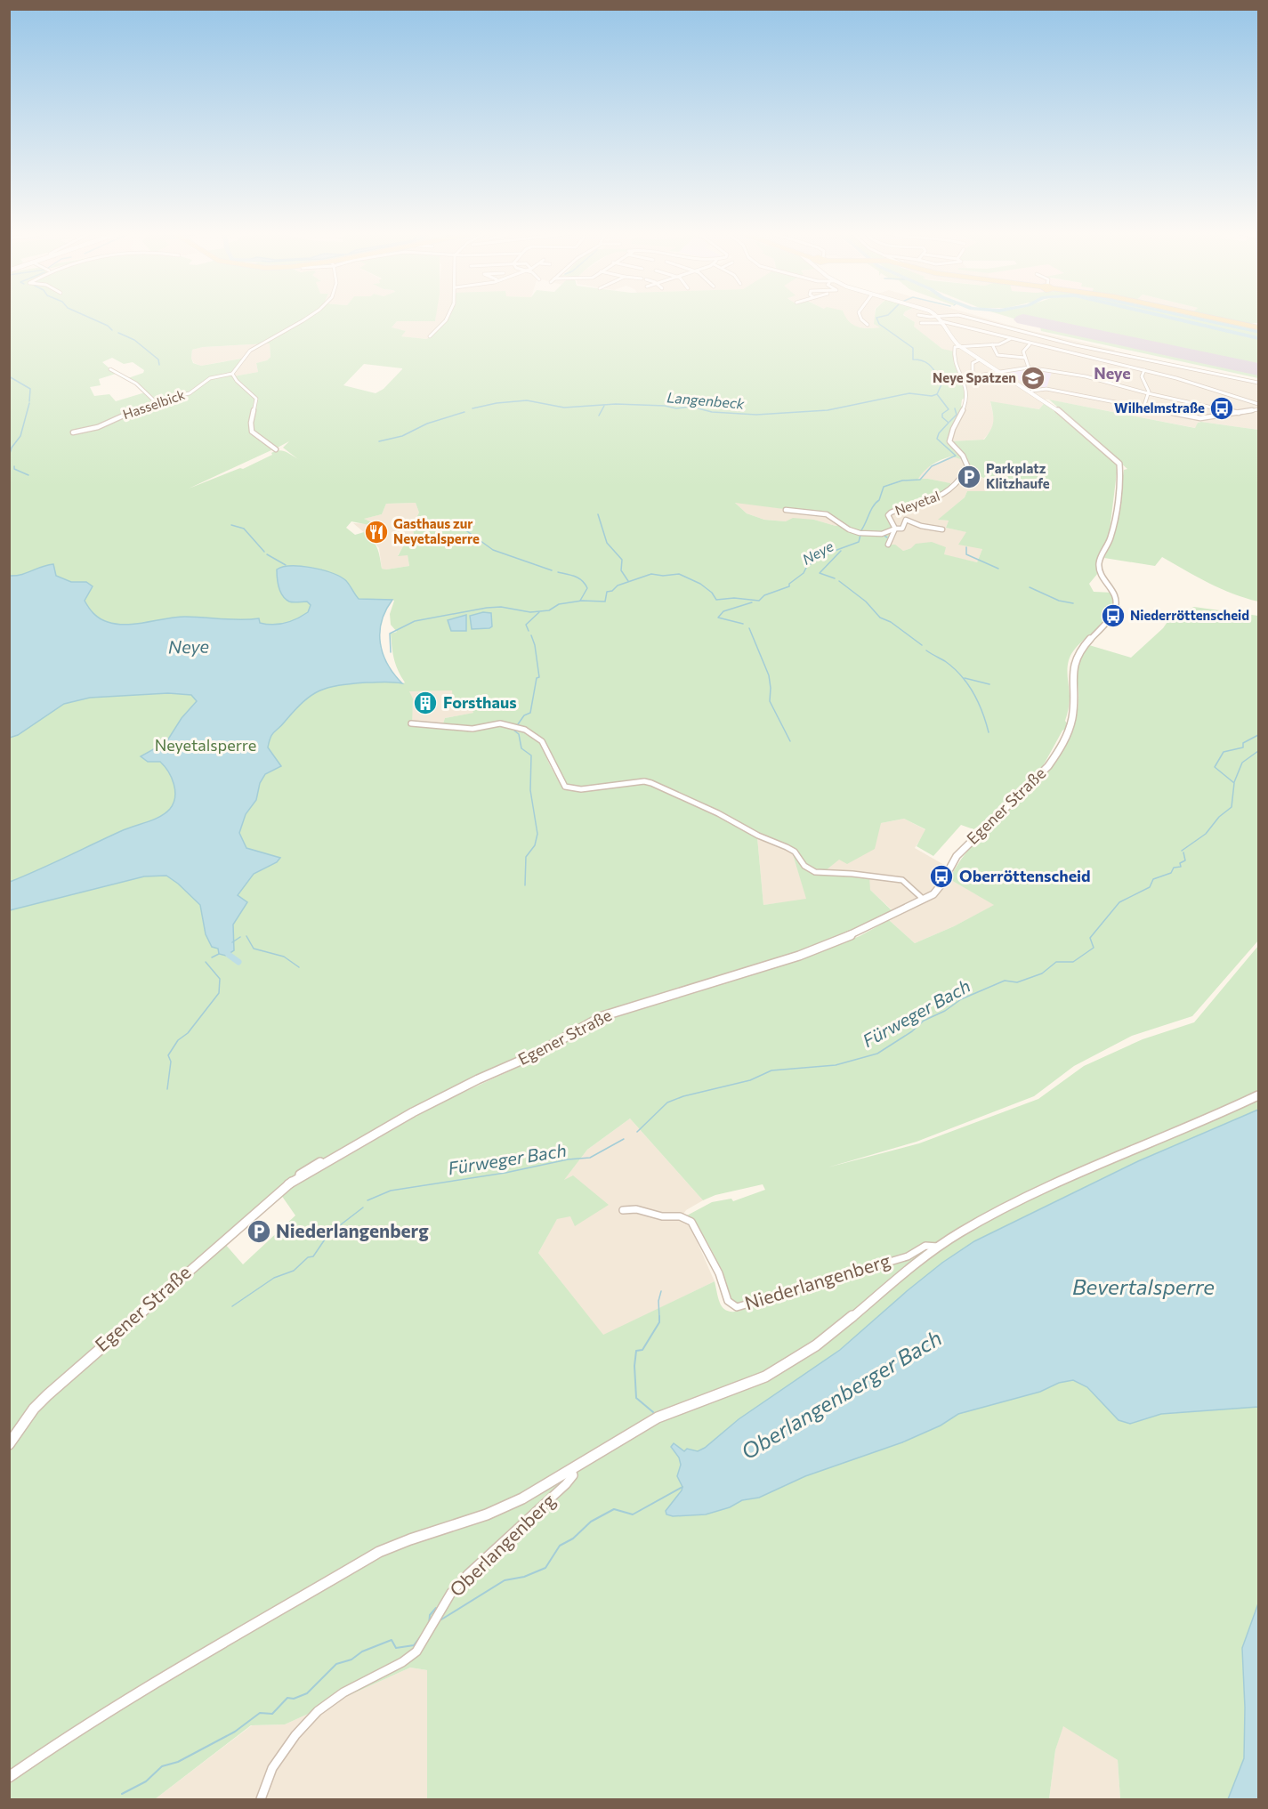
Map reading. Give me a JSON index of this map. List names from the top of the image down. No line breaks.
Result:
{"streets":{"street":["Hasselbick","Neyetal","Egener Straße","Niederlangenberg","Oberlangenberg"]},"crossings":[["Neyetal","Egener Straße"]],"districts":["Neye"],"water":["Langenbeck","Neye","Fürweger Bach","Bevertalsperre","Oberlangenberger Bach"],"parks":["Neyetalsperre"],"places":{"school or university":["Neye Spatzen"],"bus stop":["Wilhelmstraße","Niederröttenscheid","Oberröttenscheid"],"parking":["Parkplatz Klitzhaufe","Niederlangenberg"],"restaurant":["Gasthaus zur Neyetalsperre"],"building":["Forsthaus"]}}
